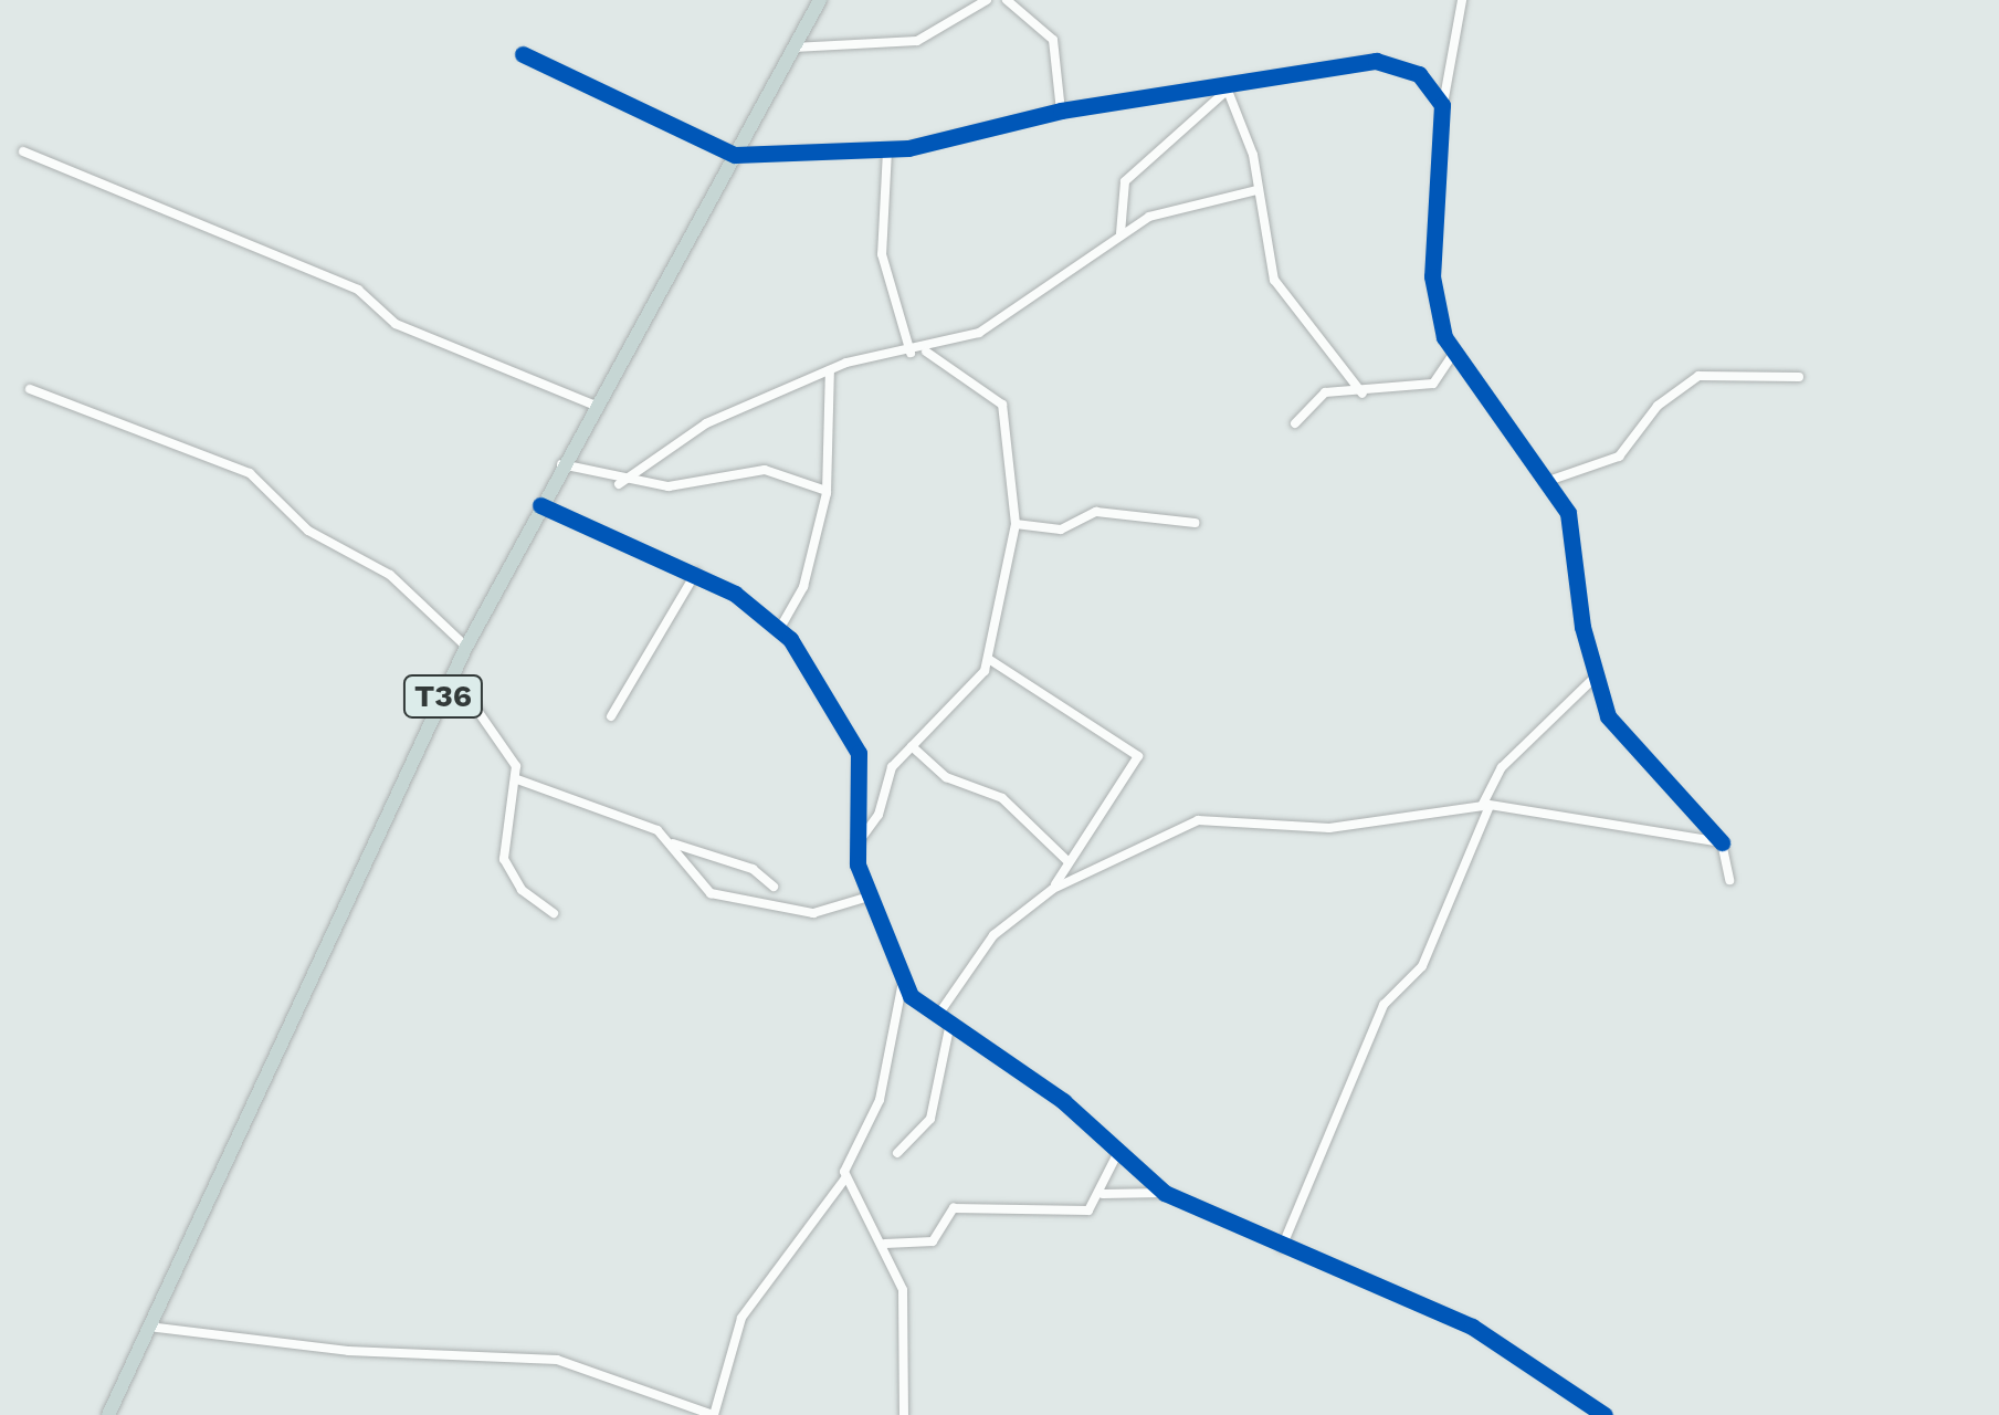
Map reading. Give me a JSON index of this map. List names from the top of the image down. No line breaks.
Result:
{"streets":{"highway":["T36"]}}
